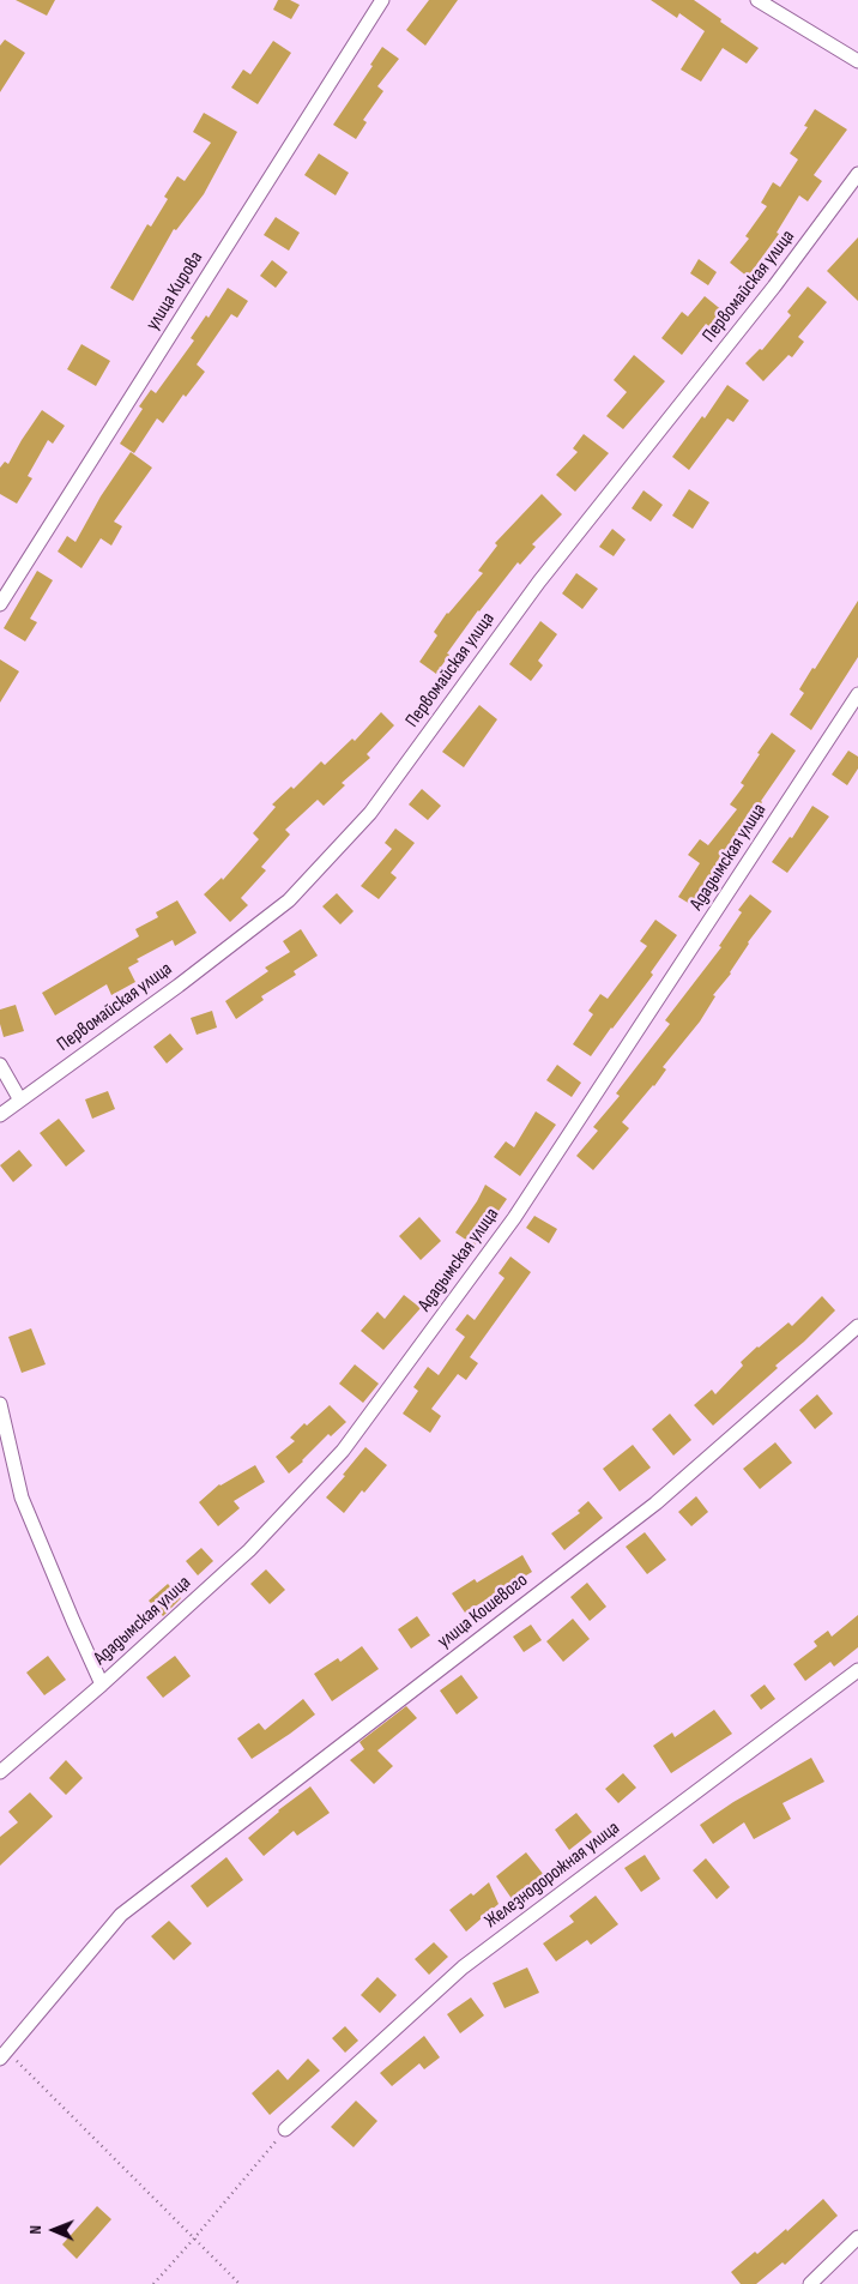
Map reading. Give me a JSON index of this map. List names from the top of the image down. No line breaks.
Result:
{"streets":{"street":["Первомайская улица","улица Кирова","Ададымская улица","улица Кошевого","Железнодорожная улица"]},"north":"left"}
